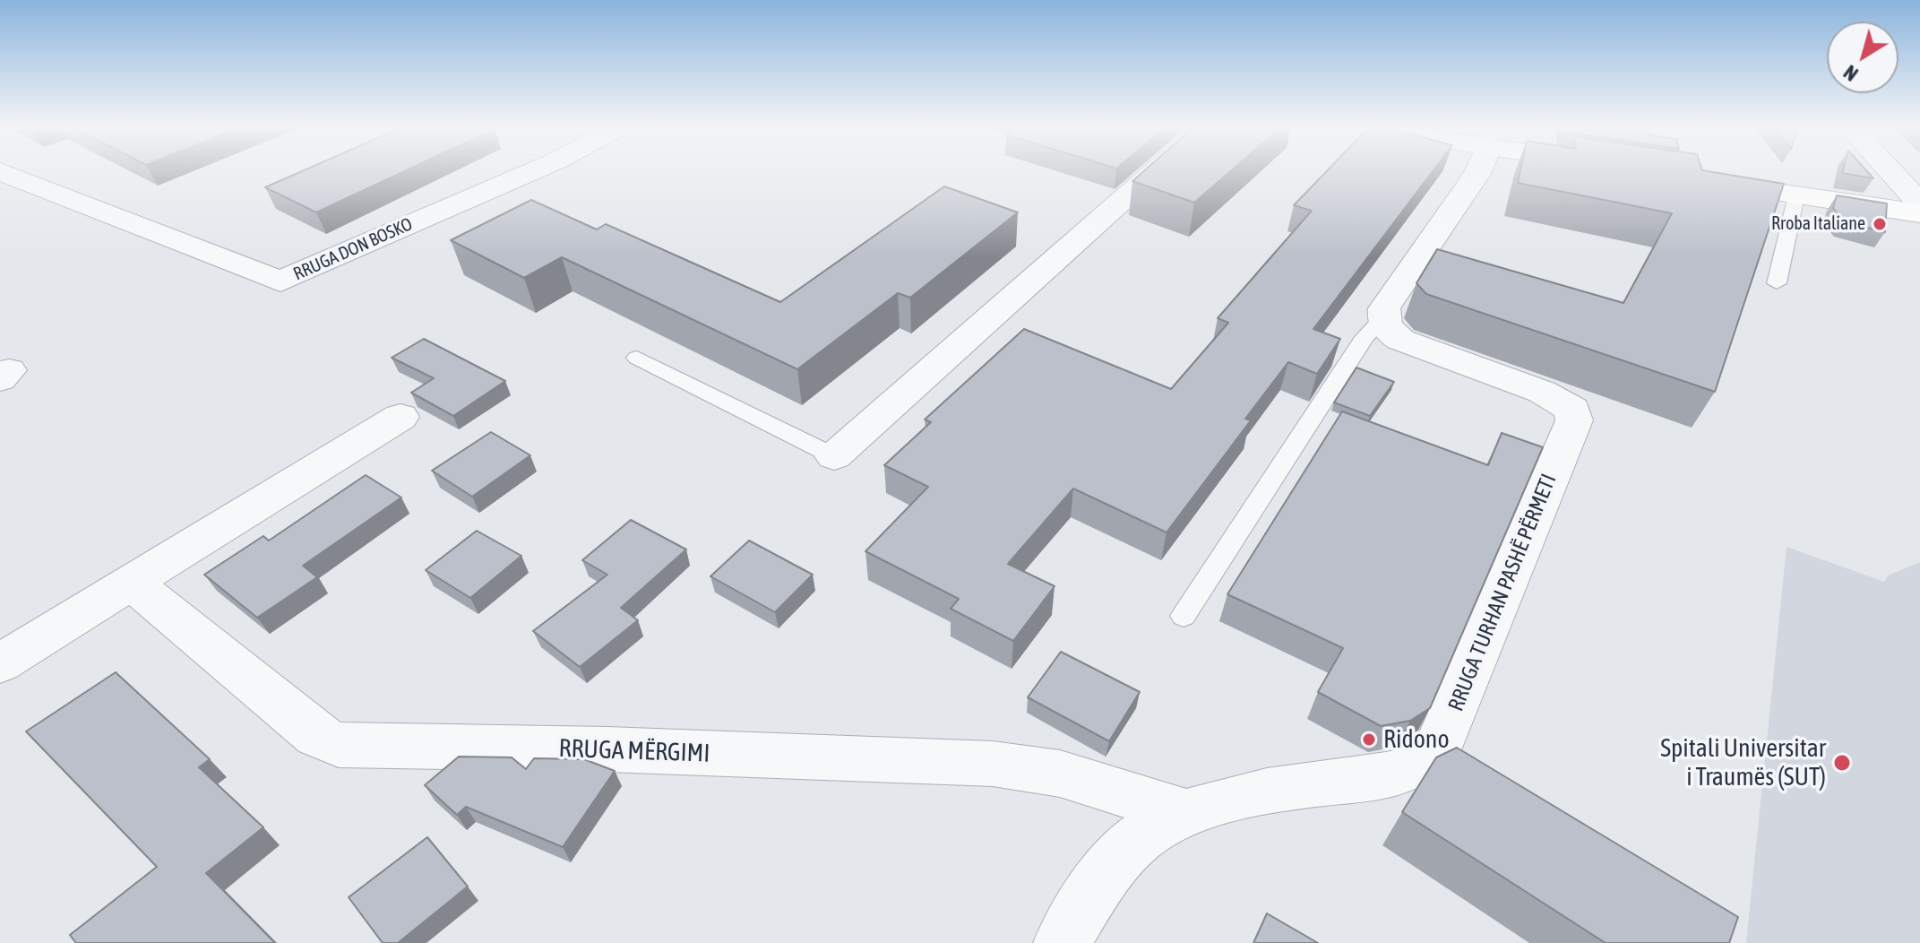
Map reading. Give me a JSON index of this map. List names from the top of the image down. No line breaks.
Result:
{"streets":{"street":["RRUGA DON BOSKO","RRUGA TURHAN PASHË PËRMETI","RRUGA MËRGIMI"]},"crossings":[["RRUGA TURHAN PASHË PËRMETI","RRUGA MËRGIMI"]],"places":["Rroba Italiane","Ridono","Spitali Universitar i Traumës (SUT)"],"north":"bottom left"}
